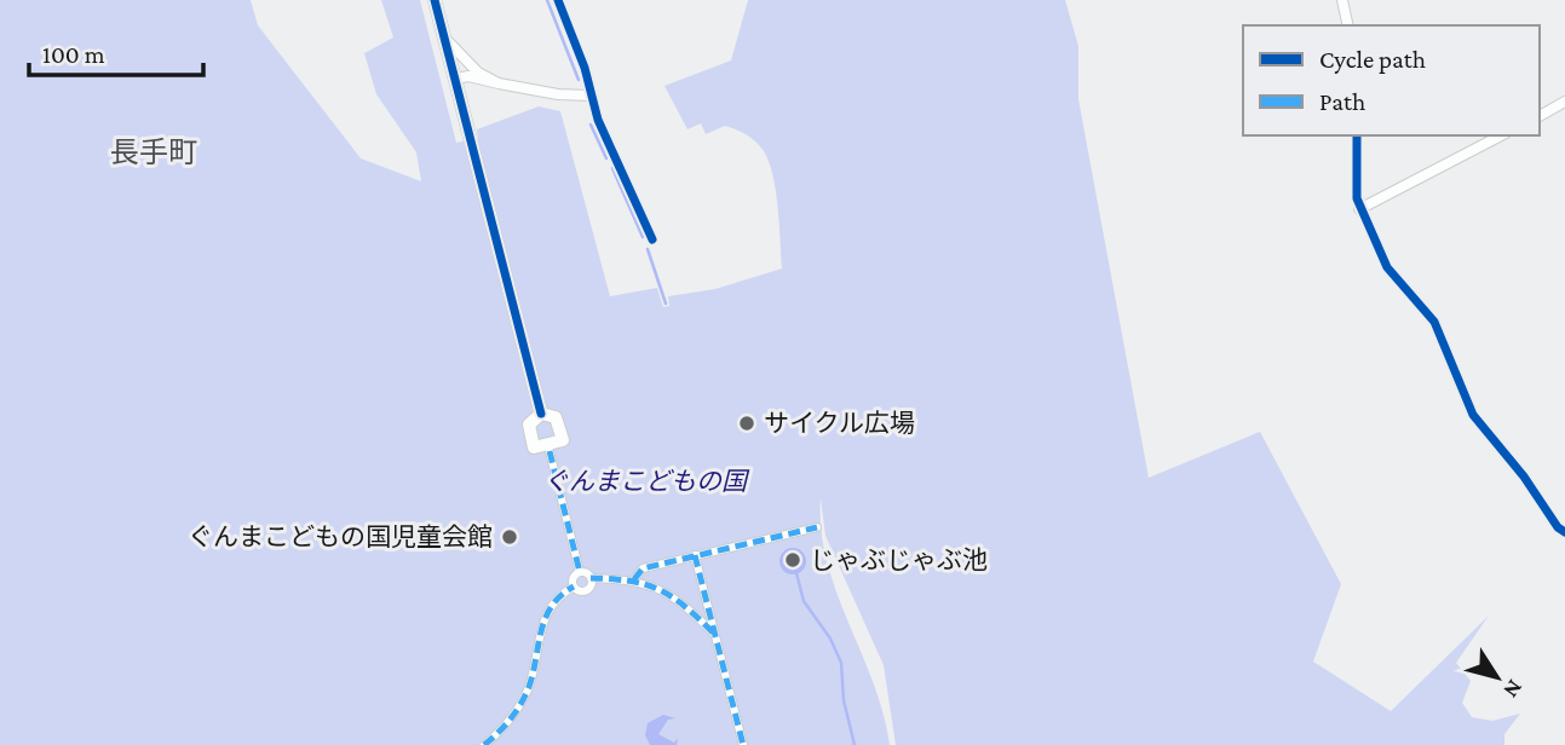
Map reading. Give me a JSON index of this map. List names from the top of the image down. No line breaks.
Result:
{"districts":["長手町"],"parks":["ぐんまこどもの国"],"places":["サイクル広場","ぐんまこどもの国児童会館","じゃぶじゃぶ池"],"legend":["Cycle path","Path"],"scale_bar":"100 m","north":"bottom right"}
